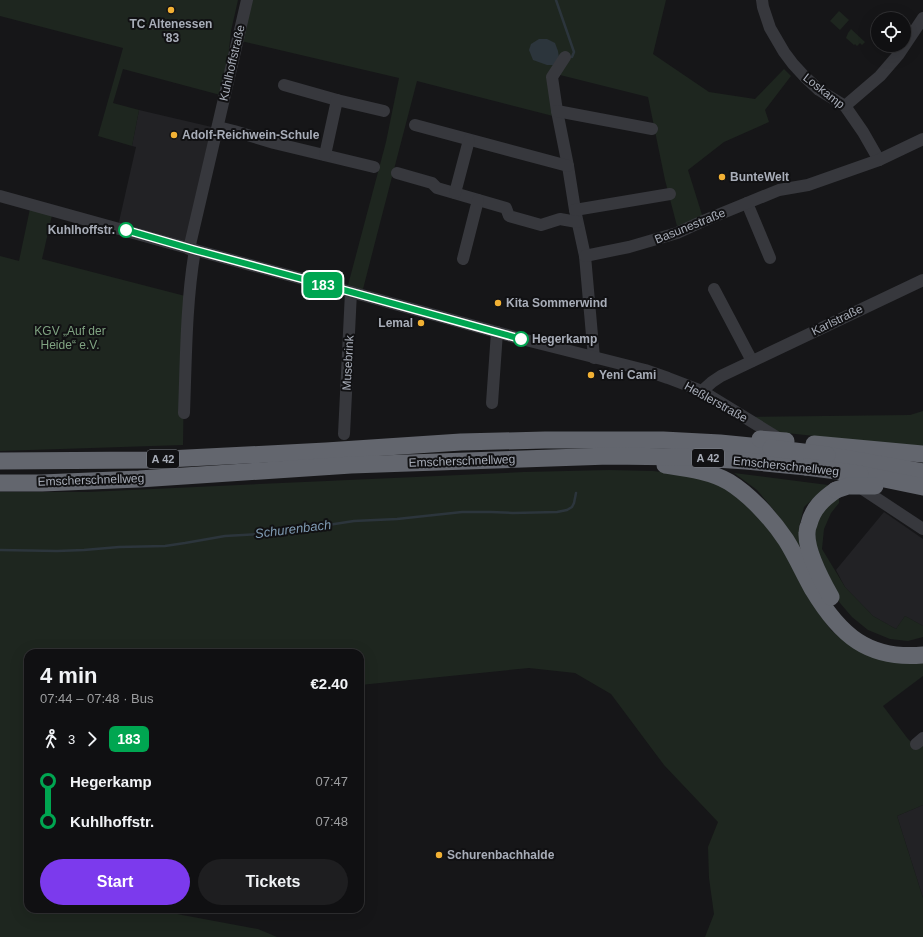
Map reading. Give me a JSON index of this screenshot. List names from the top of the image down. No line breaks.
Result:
{"streets":{"highway":["A 42","Emscherschnellweg"],"street":["Kuhlhoffstraße","Loskamp","Basunestraße","Karlstraße","Musebrink","Heßlerstraße"]},"crossings":[["Kuhlhoffstraße","Heßlerstraße"],["Loskamp","Basunestraße"],["Karlstraße","Heßlerstraße"],["Musebrink","Heßlerstraße"]],"water":["Schurenbach"],"parks":["KGV „Auf der Heide“ e.V."],"places":["TC Altenessen '83","Adolf-Reichwein-Schule","BunteWelt","Kuhlhoffstr.","Kita Sommerwind","Lemal","Hegerkamp","Yeni Cami","Schurenbachhalde"],"lines":["bus line 183"],"page":{"on_map":"183","heading":["4 min","07:44 – 07:48 · Bus","€2.40"],"legs":["3","183"],"list":[{"name":"Hegerkamp","value":"07:47"},{"name":"Kuhlhoffstr.","value":"07:48"}],"buttons":["Start","Tickets"]}}
